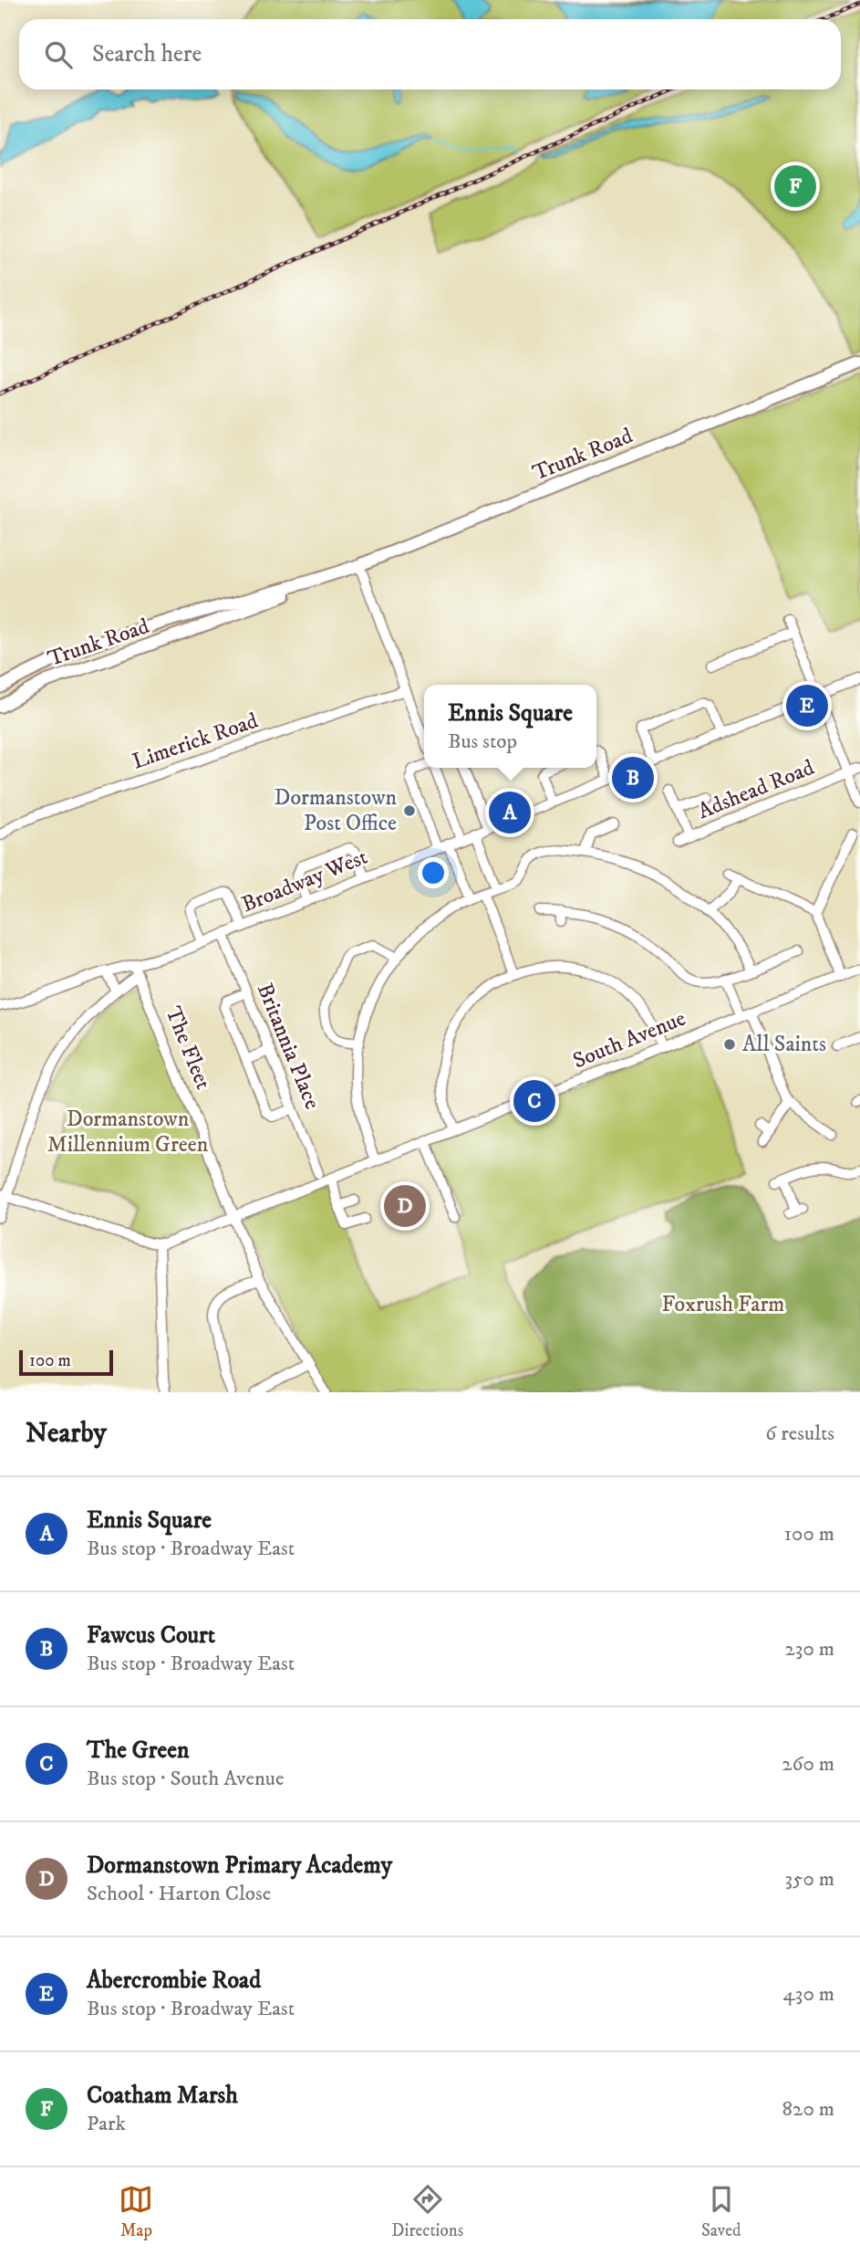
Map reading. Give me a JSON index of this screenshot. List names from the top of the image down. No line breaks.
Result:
{"streets":{"main road":["Trunk Road"],"street":["Limerick Road","Adshead Road","Broadway West","South Avenue","Britannia Place","The Fleet"]},"crossings":[["Broadway West","Britannia Place"],["Broadway West","The Fleet"],["South Avenue","The Fleet"]],"parks":["Dormanstown Millennium Green","Foxrush Farm"],"places":["Dormanstown Post Office","All Saints"],"scale_bar":"100 m","page":{"search":"Search here","pins":["F","E","B","A","C","D"],"popup":["Ennis Square","Bus stop"],"scale":"100 m","heading":["Nearby","6 results"],"list":[{"mark":"A","name":"Ennis Square","note":"Bus stop · Broadway East","value":"100 m"},{"mark":"B","name":"Fawcus Court","note":"Bus stop · Broadway East","value":"230 m"},{"mark":"C","name":"The Green","note":"Bus stop · South Avenue","value":"260 m"},{"mark":"D","name":"Dormanstown Primary Academy","note":"School · Harton Close","value":"350 m"},{"mark":"E","name":"Abercrombie Road","note":"Bus stop · Broadway East","value":"430 m"},{"mark":"F","name":"Coatham Marsh","note":"Park","value":"820 m"}],"nav":["Map","Directions","Saved"]}}
